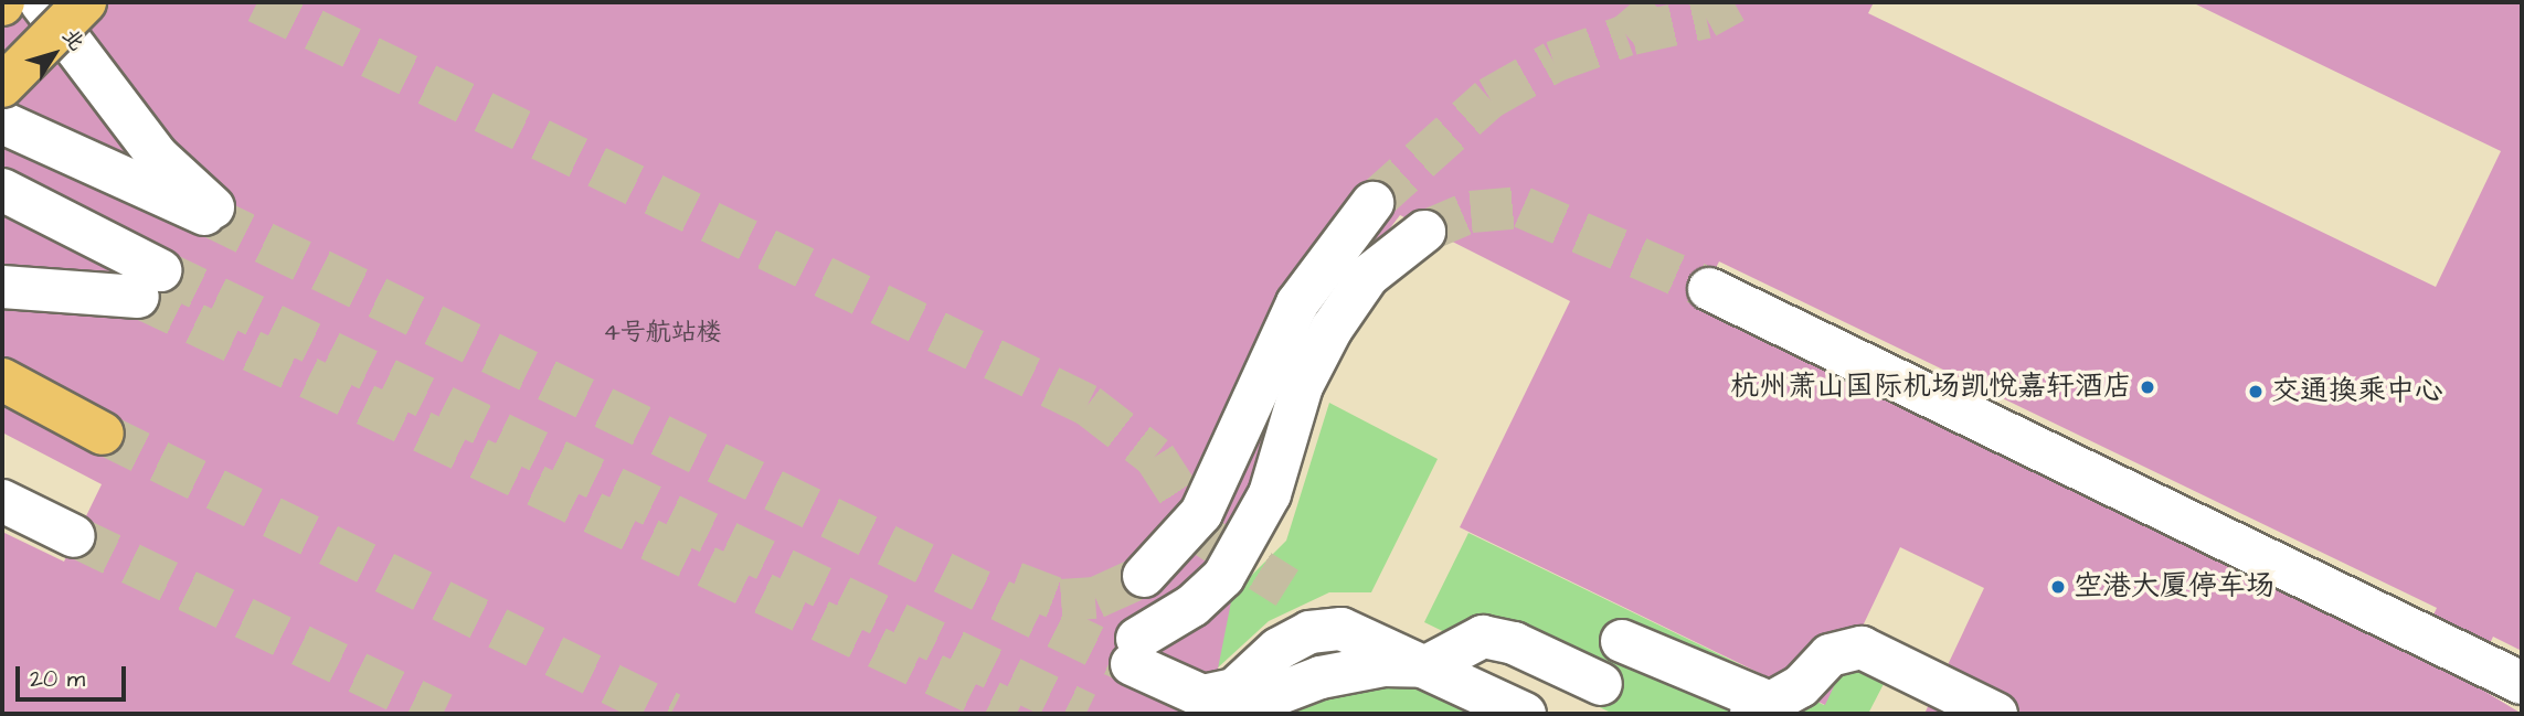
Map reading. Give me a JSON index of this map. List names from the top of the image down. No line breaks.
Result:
{"places":["杭州萧山国际机场凯悦嘉轩酒店","交通换乘中心","空港大厦停车场"],"house_numbers":["4号航站楼"],"scale_bar":"20 m","north":"top right"}
